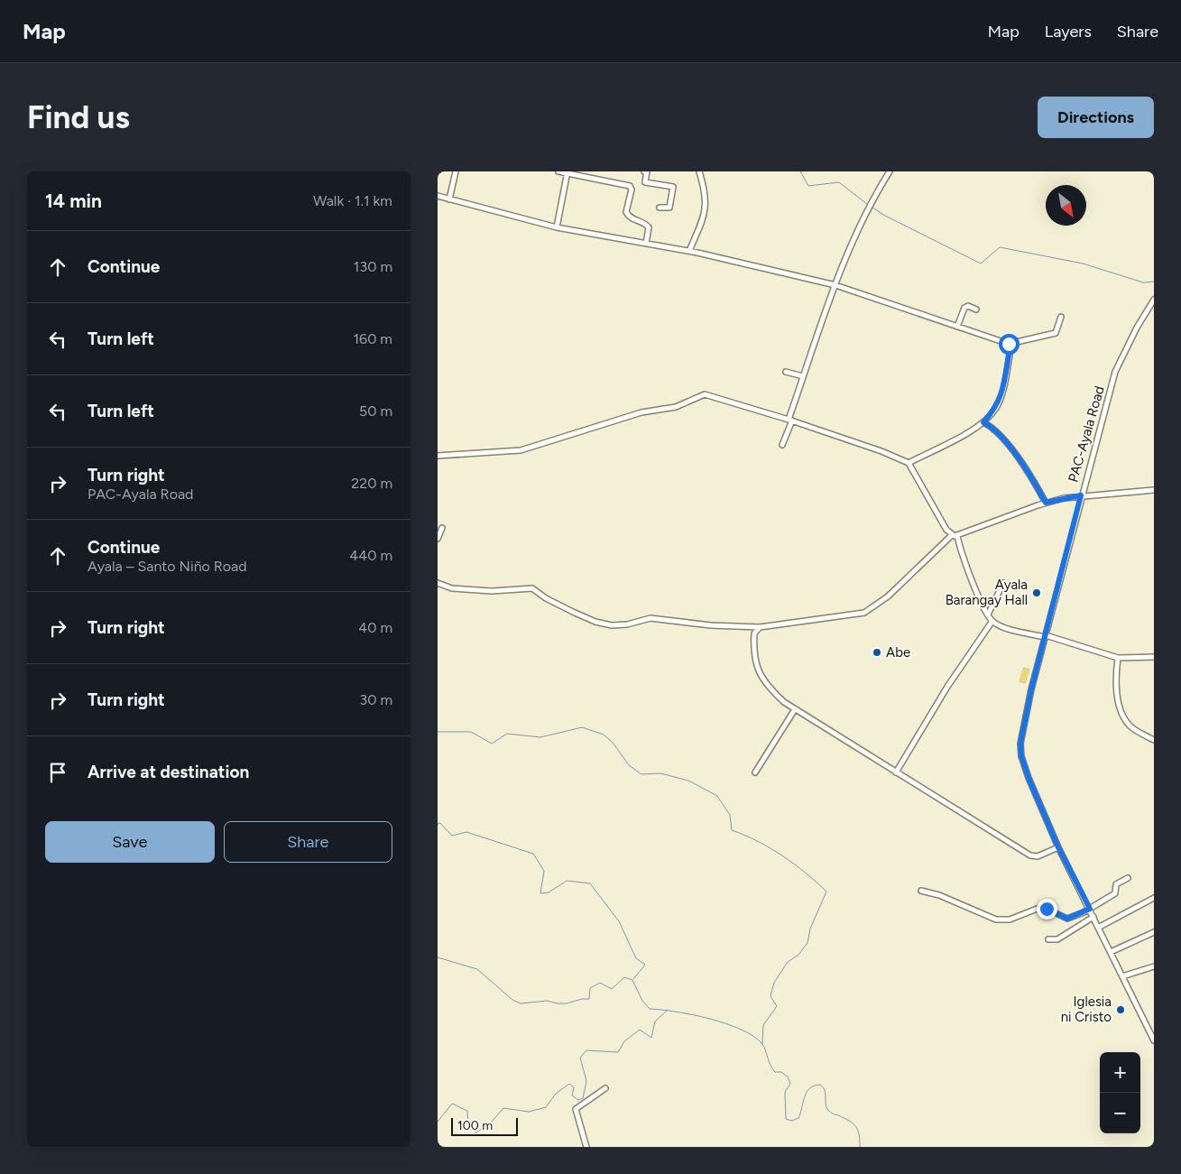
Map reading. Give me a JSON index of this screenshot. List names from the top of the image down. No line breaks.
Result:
{"streets":{"street":["PAC-Ayala Road"]},"places":["Ayala Barangay Hall","Abe","Iglesia ni Cristo"],"scale_bar":"100 m","north":"bottom right","page":{"header":"Map","nav":["Map","Layers","Share"],"buttons":["Directions",["Save","Share"]],"title":"Find us","heading":["14 min","Walk · 1.1 km"],"list":[["Continue","130 m"],["Turn left","160 m"],["Turn left","50 m"],["Turn right","PAC-Ayala Road","220 m"],["Continue","Ayala – Santo Niño Road","440 m"],["Turn right","40 m"],["Turn right","30 m"],"Arrive at destination"],"map_buttons":["+","−"],"scale":"100 m"}}
